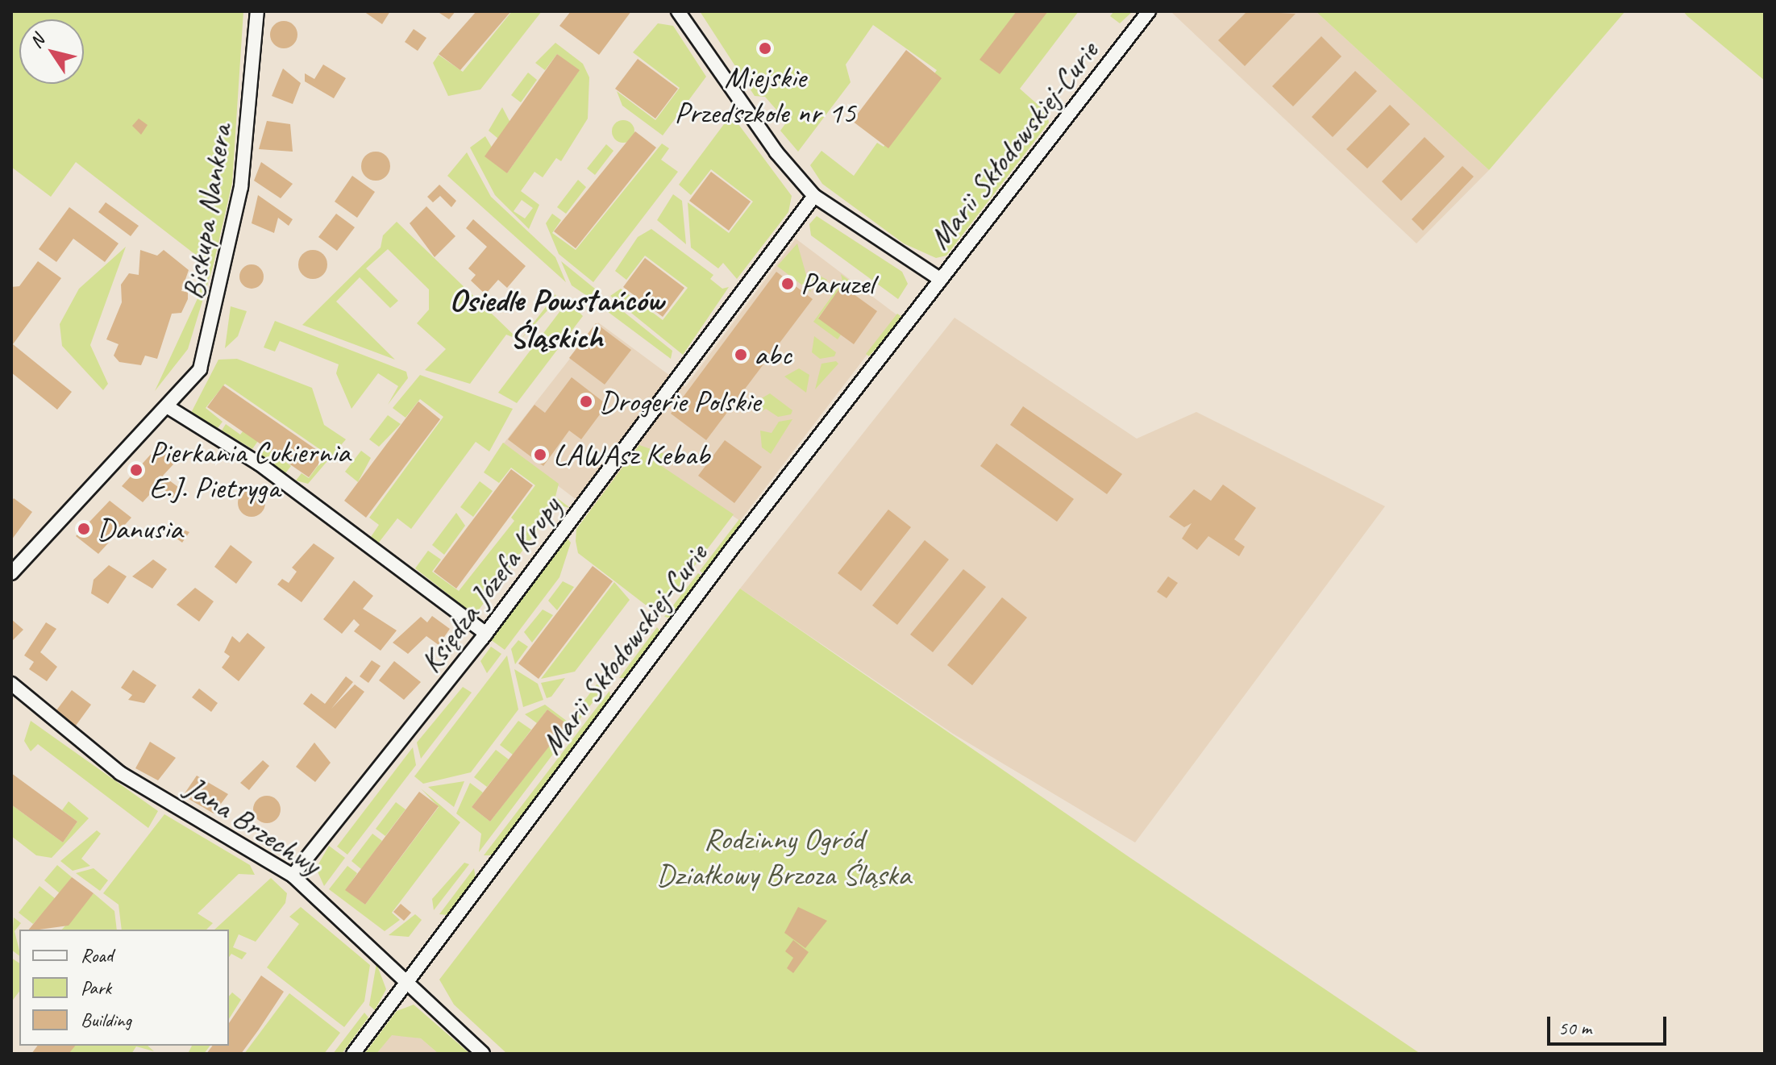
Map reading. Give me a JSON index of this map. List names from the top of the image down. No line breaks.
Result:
{"streets":{"street":["Marii Skłodowskiej-Curie","Biskupa Nankera","Księdza Józefa Krupy","Jana Brzechwy"]},"crossings":[["Marii Skłodowskiej-Curie","Księdza Józefa Krupy"],["Marii Skłodowskiej-Curie","Jana Brzechwy"],["Księdza Józefa Krupy","Jana Brzechwy"]],"districts":["Osiedle Powstańców Śląskich"],"parks":["Rodzinny Ogród Działkowy Brzoza Śląska"],"places":["Miejskie Przedszkole nr 15","Paruzel","abc","Drogerie Polskie","LAWAsz Kebab","Pierkania Cukiernia E.J. Pietryga","Danusia"],"legend":["Road","Park","Building"],"scale_bar":"50 m","north":"top left"}
